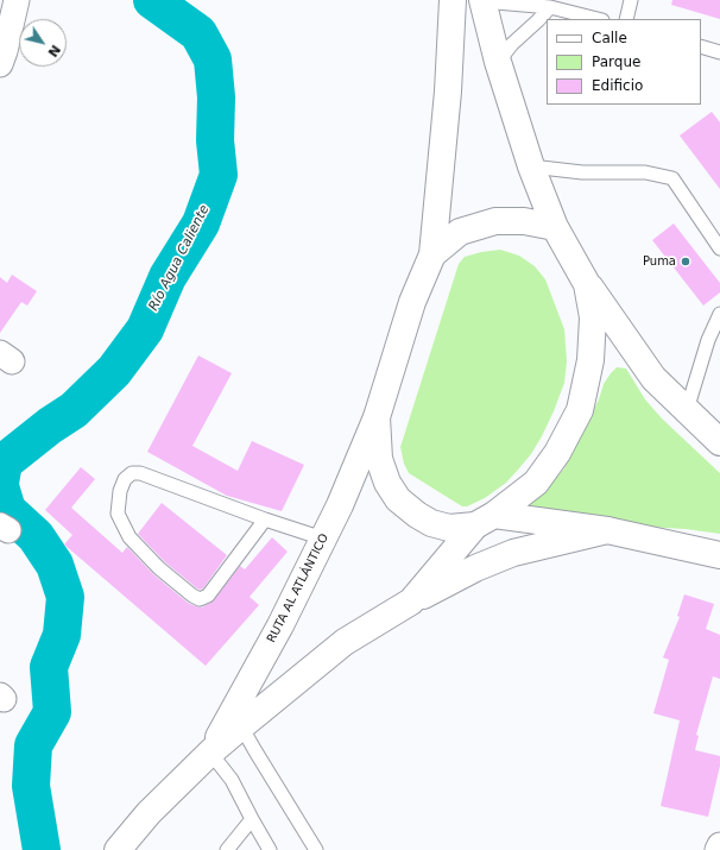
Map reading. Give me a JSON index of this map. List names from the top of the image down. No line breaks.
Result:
{"streets":{"main road":["RUTA AL ATLÁNTICO"]},"water":["Río Agua Caliente"],"places":["Puma"],"legend":["Calle","Parque","Edificio"],"north":"bottom right"}
